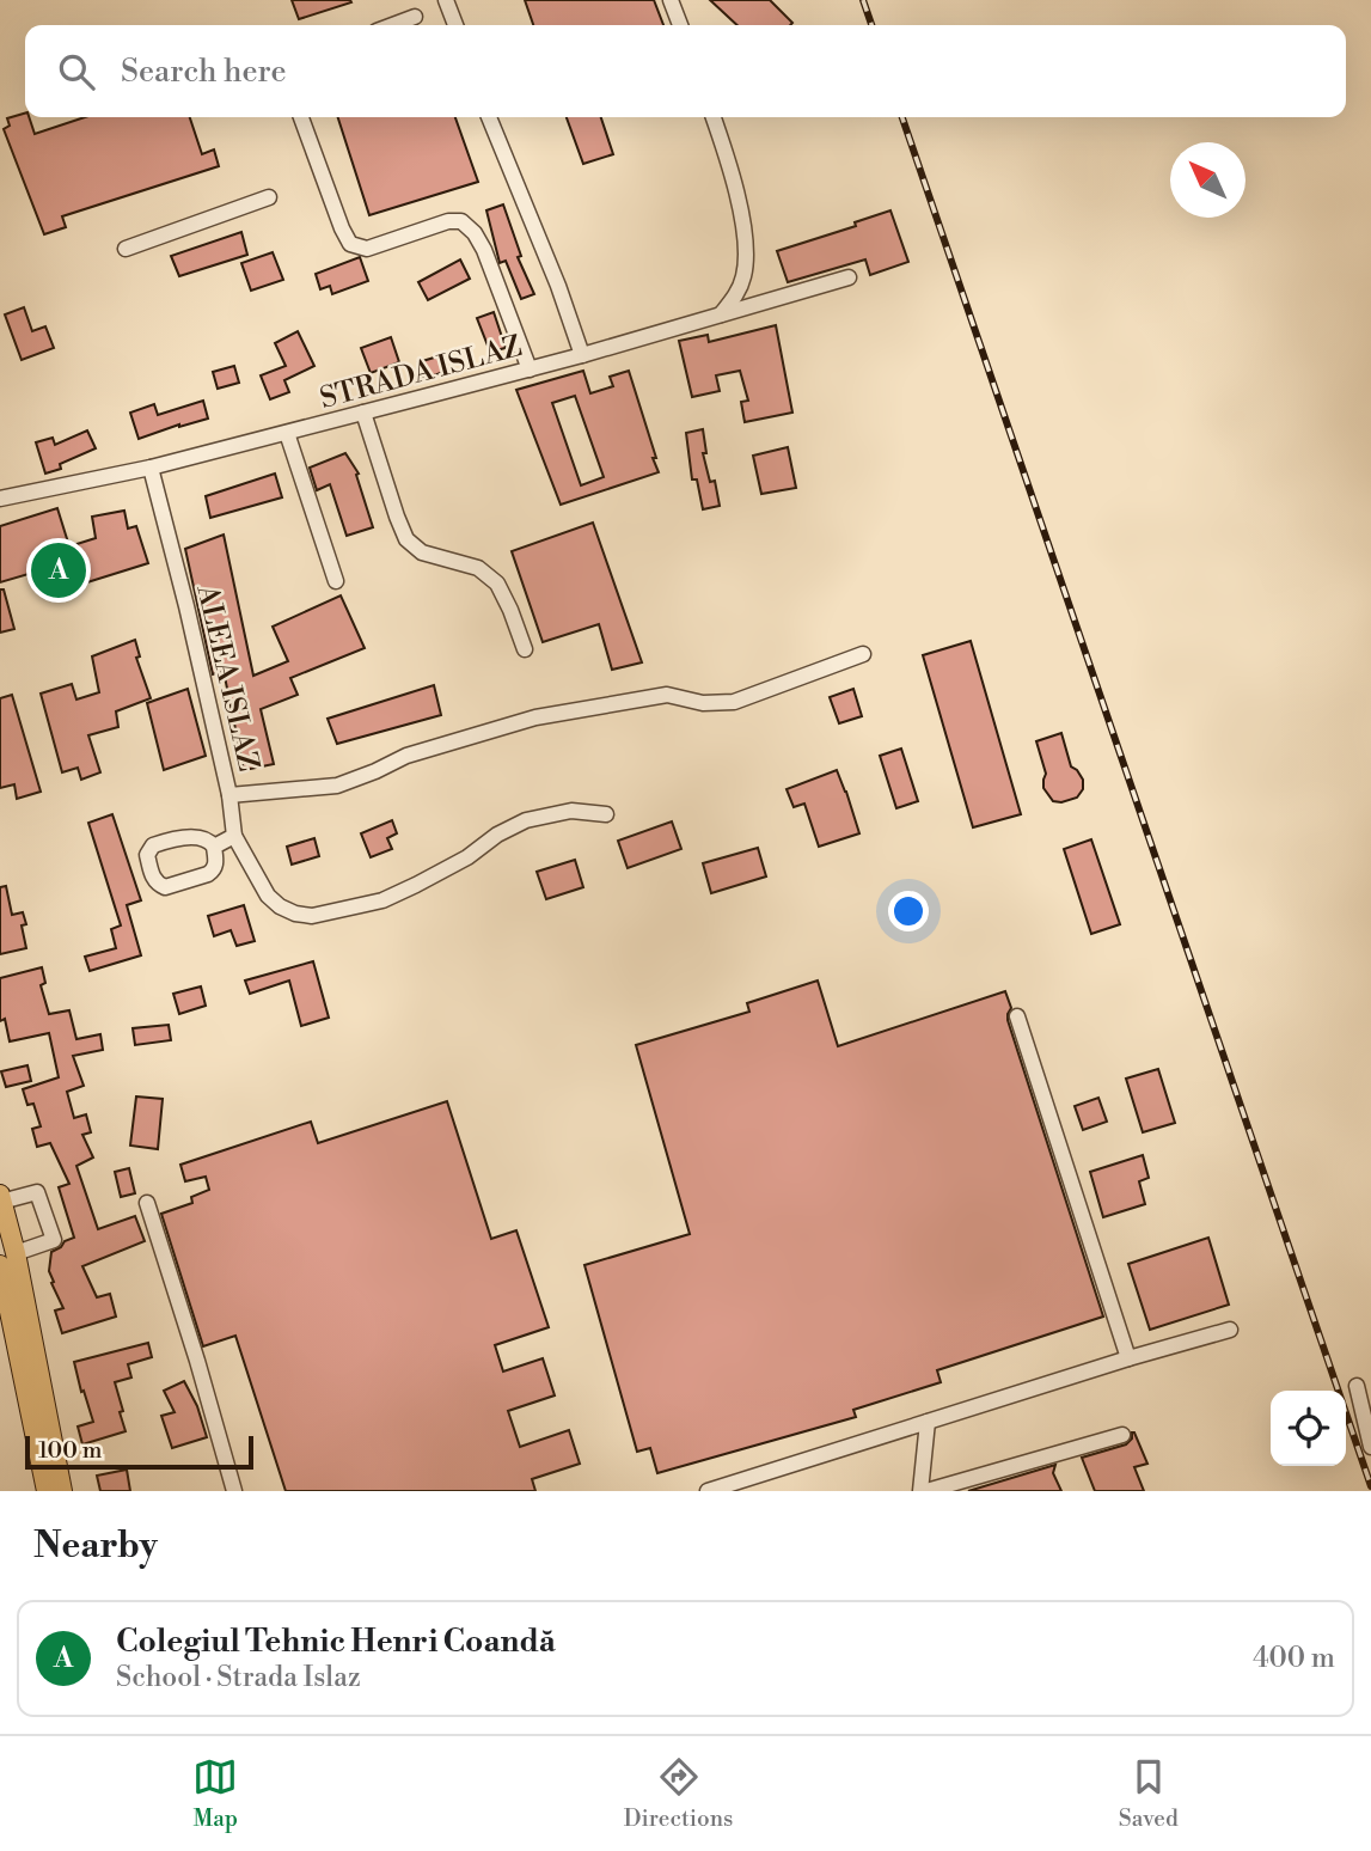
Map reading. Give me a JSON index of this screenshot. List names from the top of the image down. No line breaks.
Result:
{"streets":{"street":["STRADA ISLAZ","ALEEA ISLAZ"]},"crossings":[["STRADA ISLAZ","ALEEA ISLAZ"]],"scale_bar":"100 m","north":"top left","page":{"search":"Search here","pins":"A","scale":"100 m","heading":"Nearby","list":[{"mark":"A","name":"Colegiul Tehnic Henri Coandă","note":"School · Strada Islaz","value":"400 m"}],"nav":["Map","Directions","Saved"]}}
